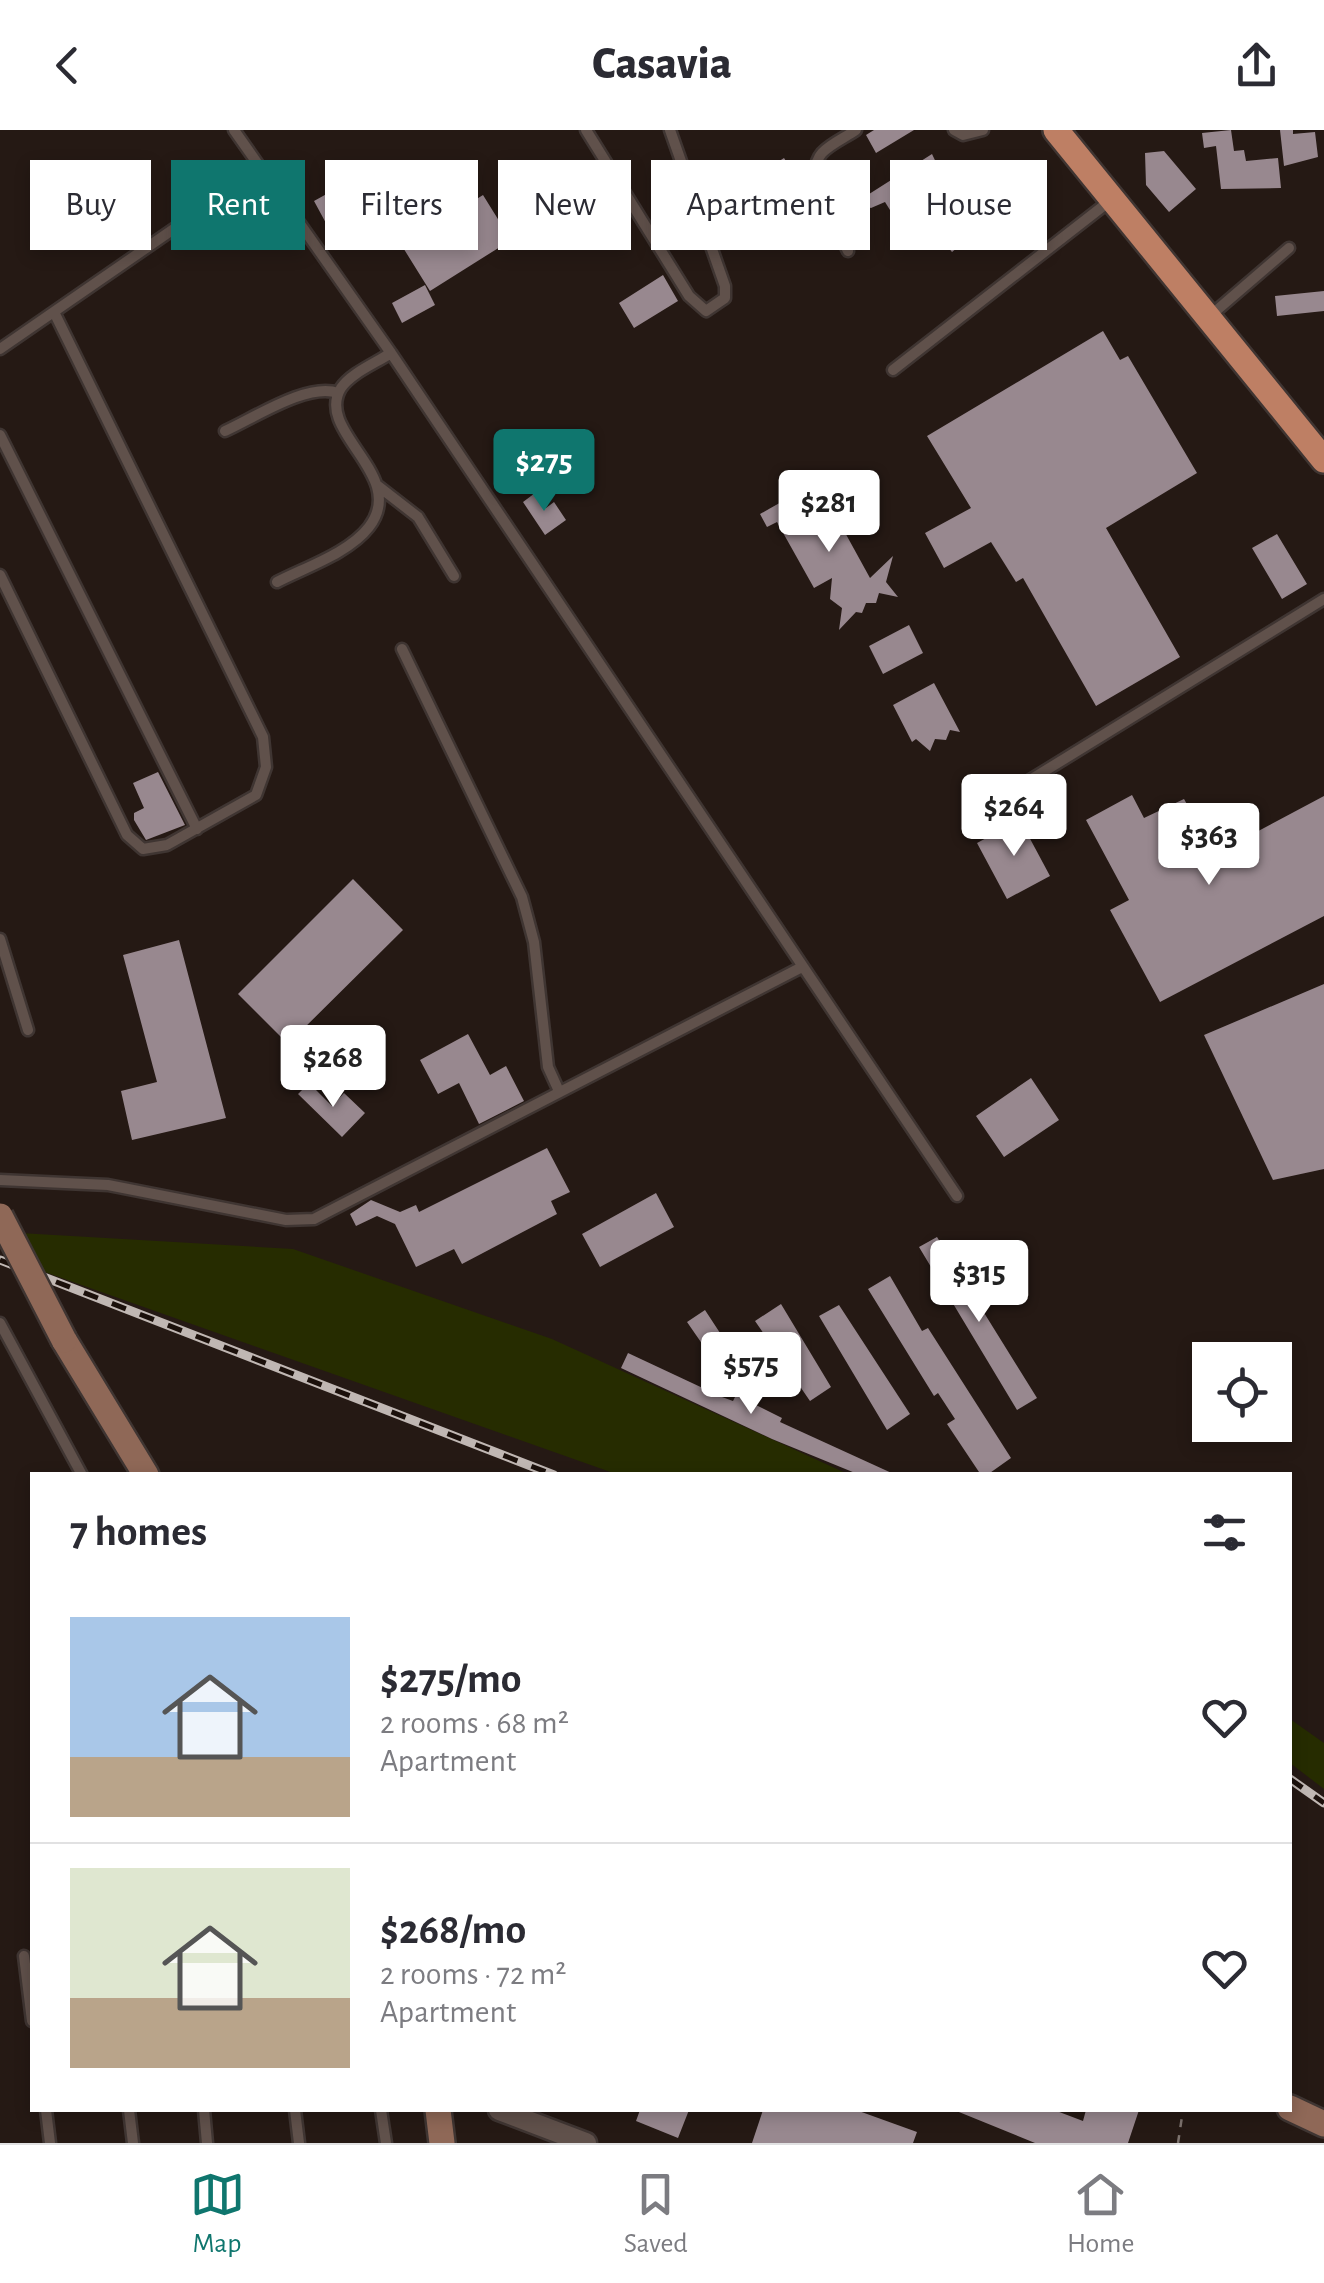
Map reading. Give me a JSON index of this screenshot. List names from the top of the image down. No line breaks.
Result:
{"page":{"header":"Casavia","chip":["Buy","Rent","Filters","New","Apartment","House"],"price":["$275","$281","$264","$363","$268","$315","$575"],"heading":"7 homes","list":[{"name":"$275/mo","note":"2 rooms · 68 m² · Apartment"},{"name":"$268/mo","note":"2 rooms · 72 m² · Apartment"}],"tabs":["Map","Saved","Home"]}}
